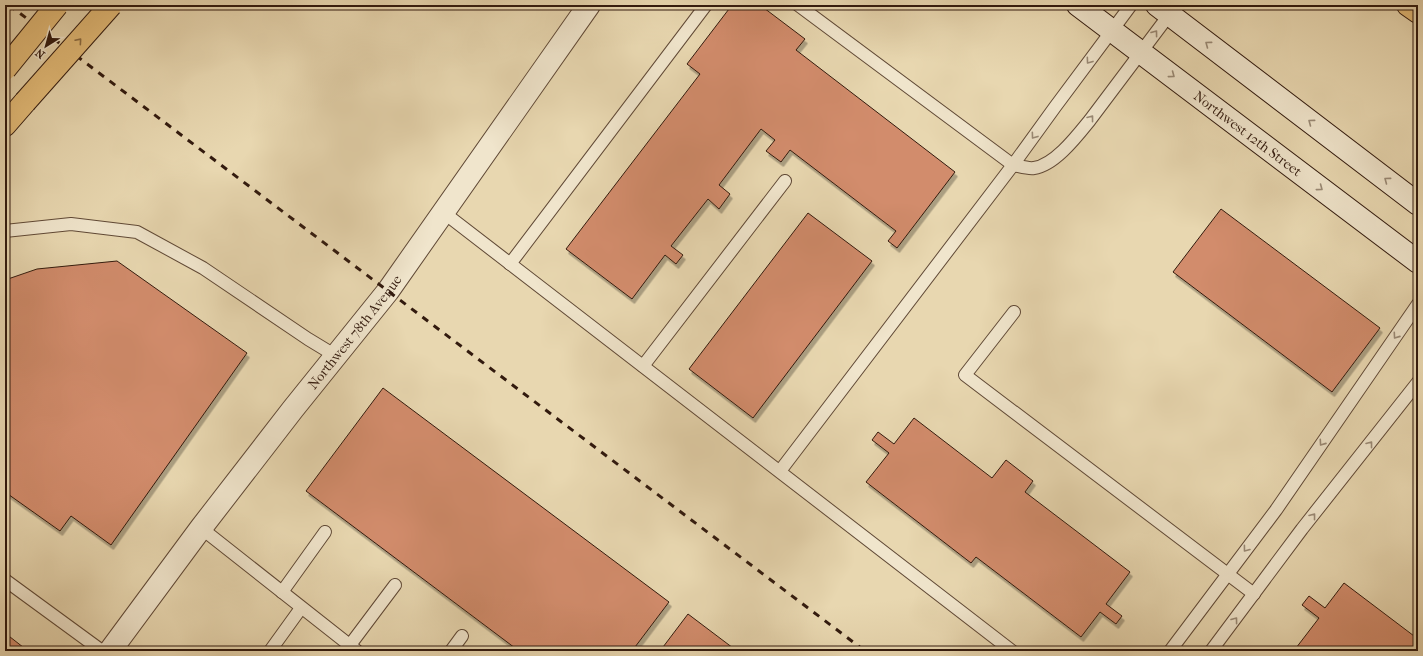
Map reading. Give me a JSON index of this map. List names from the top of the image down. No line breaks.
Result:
{"streets":{"street":["Northwest 12th Street","Northwest 78th Avenue"]},"north":"bottom left"}
